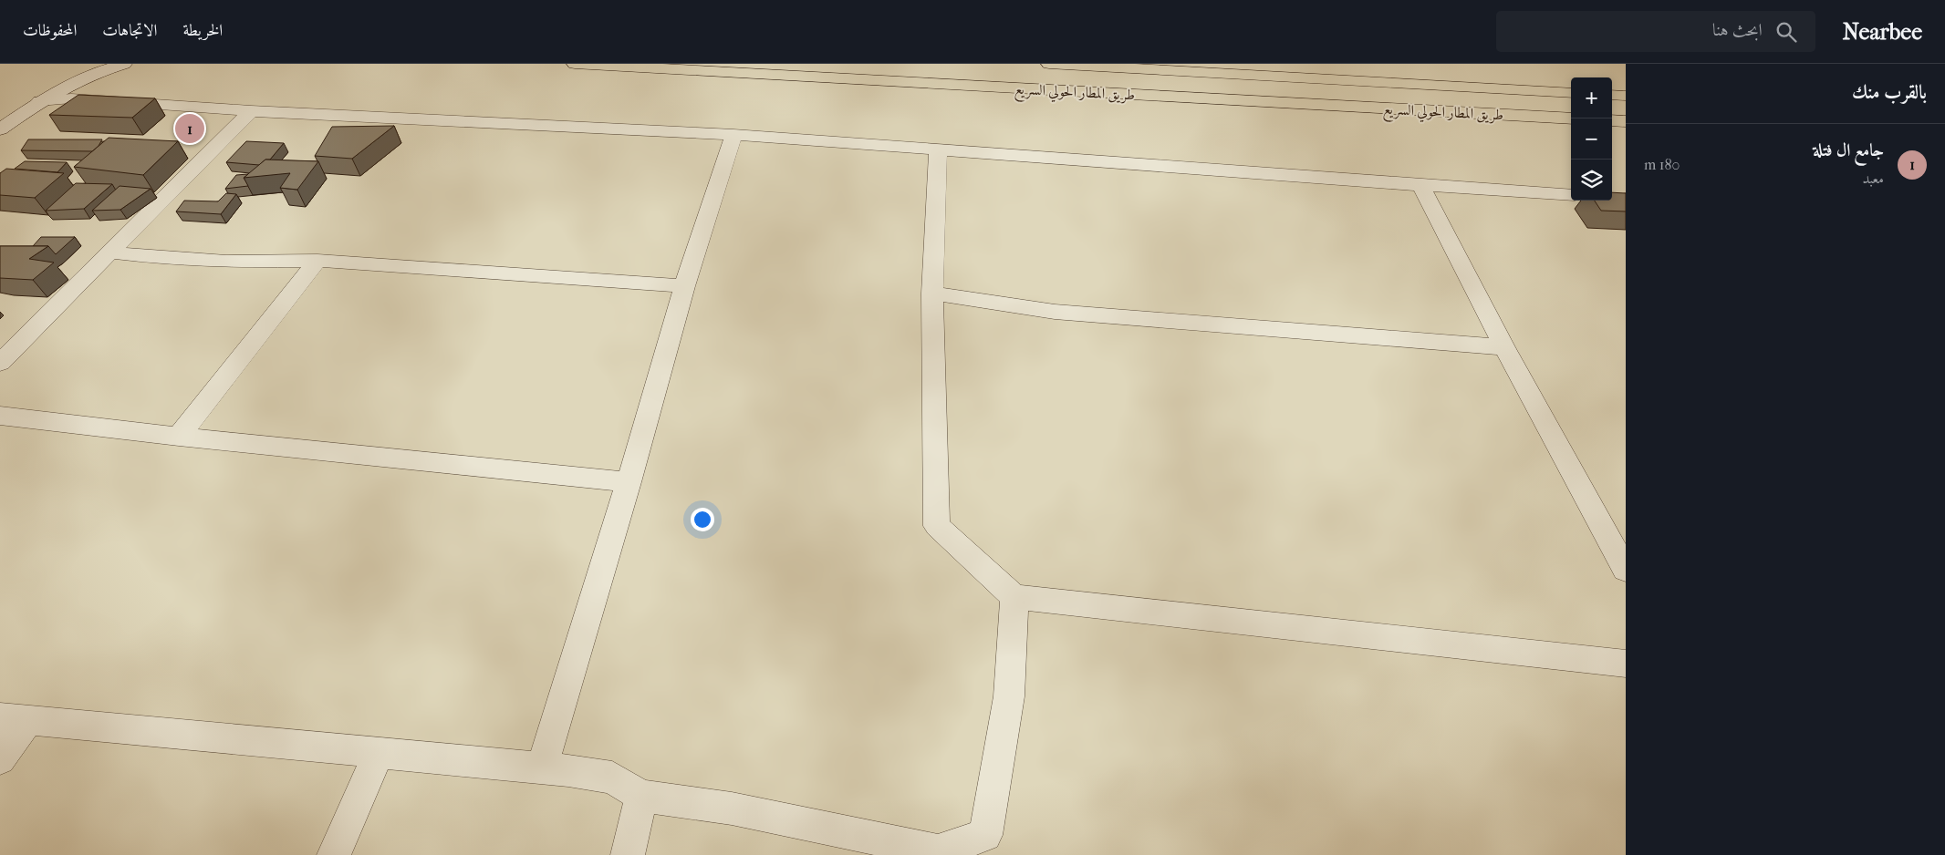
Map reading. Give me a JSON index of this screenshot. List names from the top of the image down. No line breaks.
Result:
{"streets":{"highway":["طريق المطار الحولي السريع"]},"page":{"header":"Nearbee","search":"ابحث هنا","nav":["الخريطة","الاتجاهات","المحفوظات"],"heading":"بالقرب منك","map_buttons":["+","−"],"pins":"1","list":[{"mark":"1","name":"جامع ال فتلة","note":"معبد","value":"180 m"}]}}
